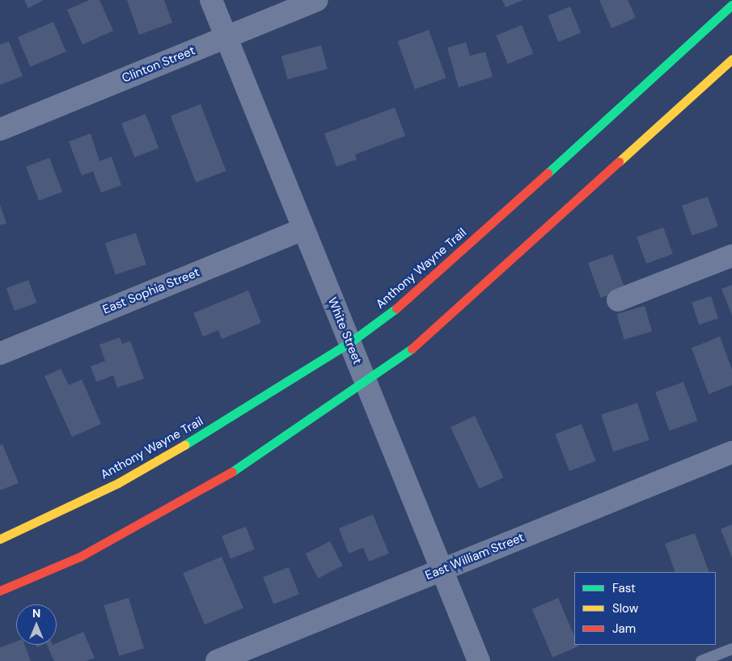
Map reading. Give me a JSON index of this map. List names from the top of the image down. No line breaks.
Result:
{"streets":{"highway":["Anthony Wayne Trail"],"street":["Clinton Street","East Sophia Street","White Street","East William Street"]},"crossings":[["Clinton Street","White Street"],["Anthony Wayne Trail","White Street"],["East Sophia Street","White Street"],["White Street","East William Street"]],"legend":["Fast","Slow","Jam"],"north":"top"}
